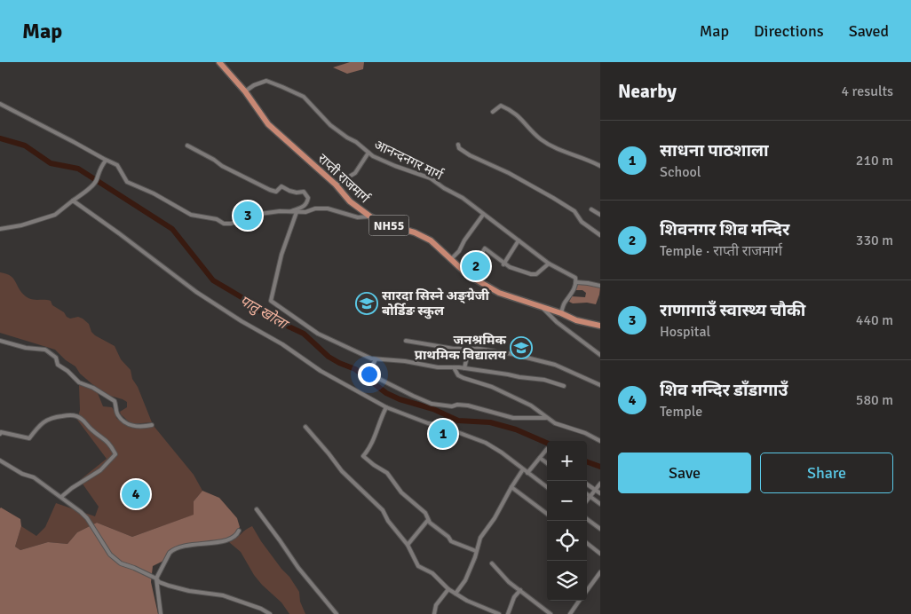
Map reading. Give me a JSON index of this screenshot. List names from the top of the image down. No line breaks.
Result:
{"streets":{"main road":["राप्ती राजमार्ग","NH55"],"street":["आनन्दनगर मार्ग"]},"crossings":[["आनन्दनगर मार्ग","राप्ती राजमार्ग"]],"water":["पातु खोला"],"places":{"school or university":["सारदा सिस्ने अङ्ग्रेजी बोर्डिङ स्कुल","जनश्रमिक प्राथमिक विद्यालय"]},"page":{"header":"Map","nav":["Map","Directions","Saved"],"heading":["Nearby","4 results"],"list":[{"mark":"1","name":"साधना पाठशाला","note":"School","value":"210 m"},{"mark":"2","name":"शिवनगर शिव मन्दिर","note":"Temple · राप्ती राजमार्ग","value":"330 m"},{"mark":"3","name":"राणागाउँ स्वास्थ्य चौकी","note":"Hospital","value":"440 m"},{"mark":"4","name":"शिव मन्दिर डाँडागाउँ","note":"Temple","value":"580 m"}],"pins":["3","2","1","4"],"buttons":["Save","Share"],"map_buttons":["+","−"]}}
